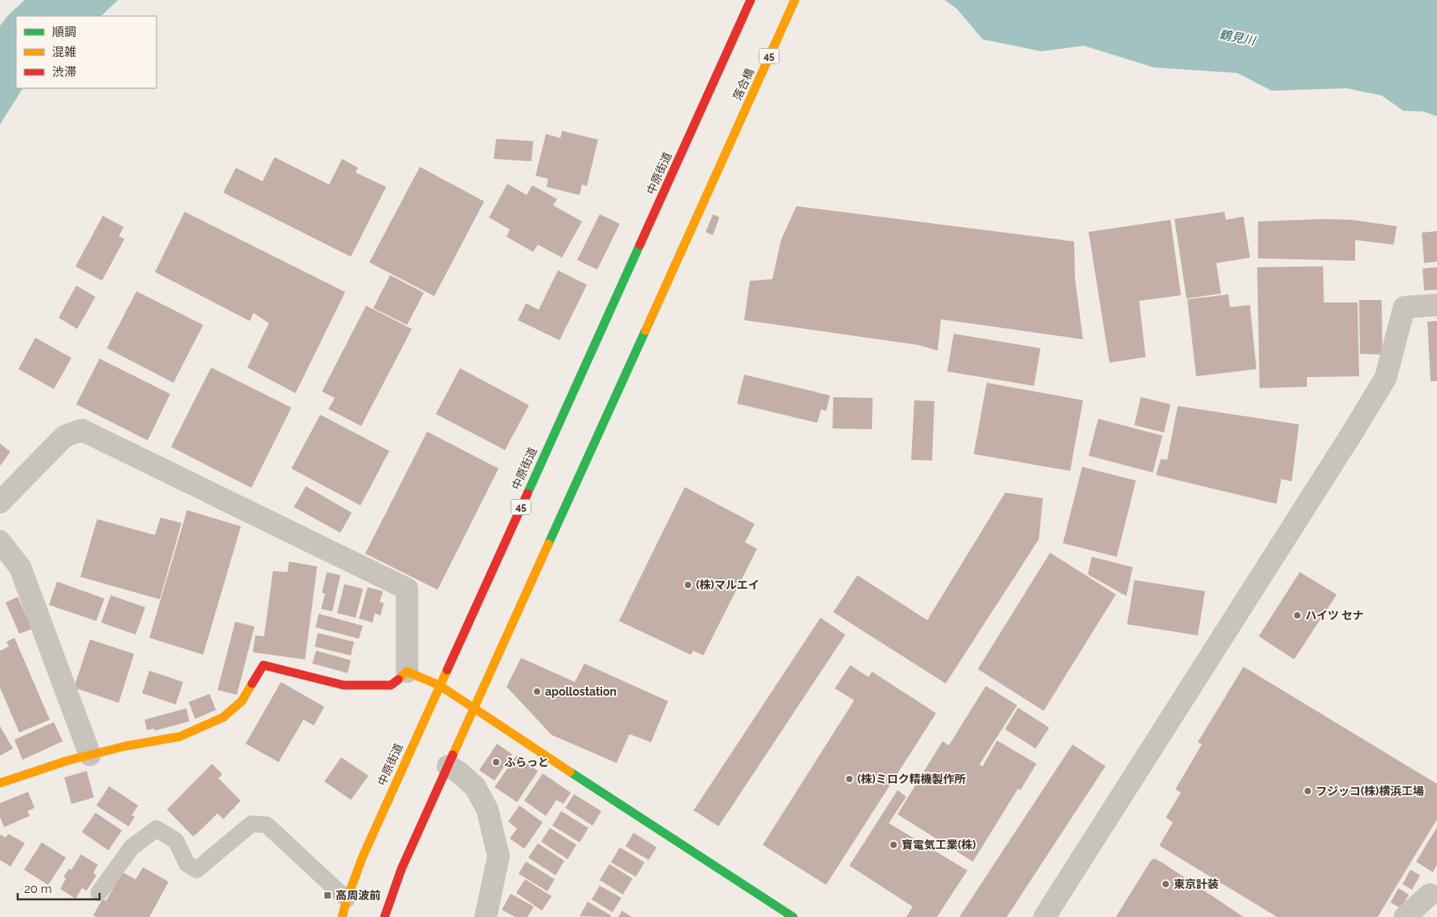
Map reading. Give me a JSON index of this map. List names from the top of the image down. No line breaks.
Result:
{"streets":{"main road":["45","落合橋","中原街道"]},"crossings":[["45","落合橋"]],"water":["鶴見川"],"places":{"other":["(株)マルエイ","ハイツ セナ","apollostation","ふらっと","(株)ミロク精機製作所","フジッコ(株)横浜工場","寶電気工業(株)","東京計装"],"transit":["高周波前"]},"legend":["順調","混雑","渋滞"],"scale_bar":"20 m"}
